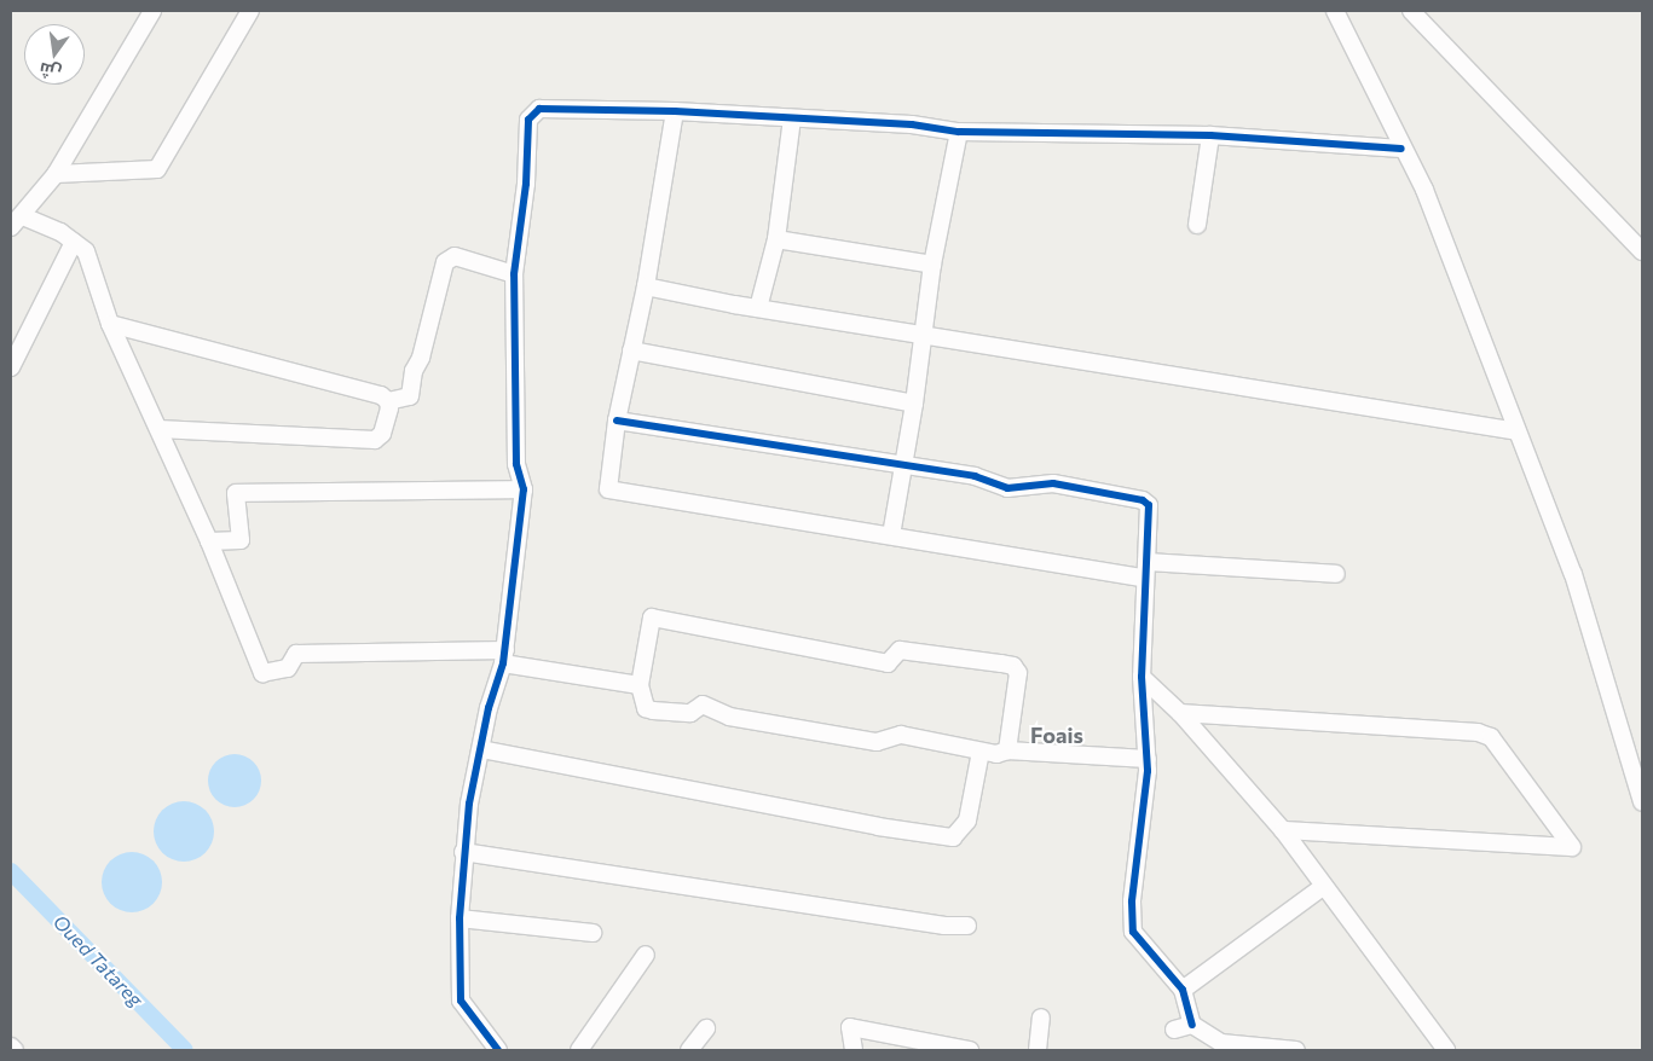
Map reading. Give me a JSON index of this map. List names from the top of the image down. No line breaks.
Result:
{"districts":["Foais"],"water":["Oued Tatareg"],"north":"bottom"}
